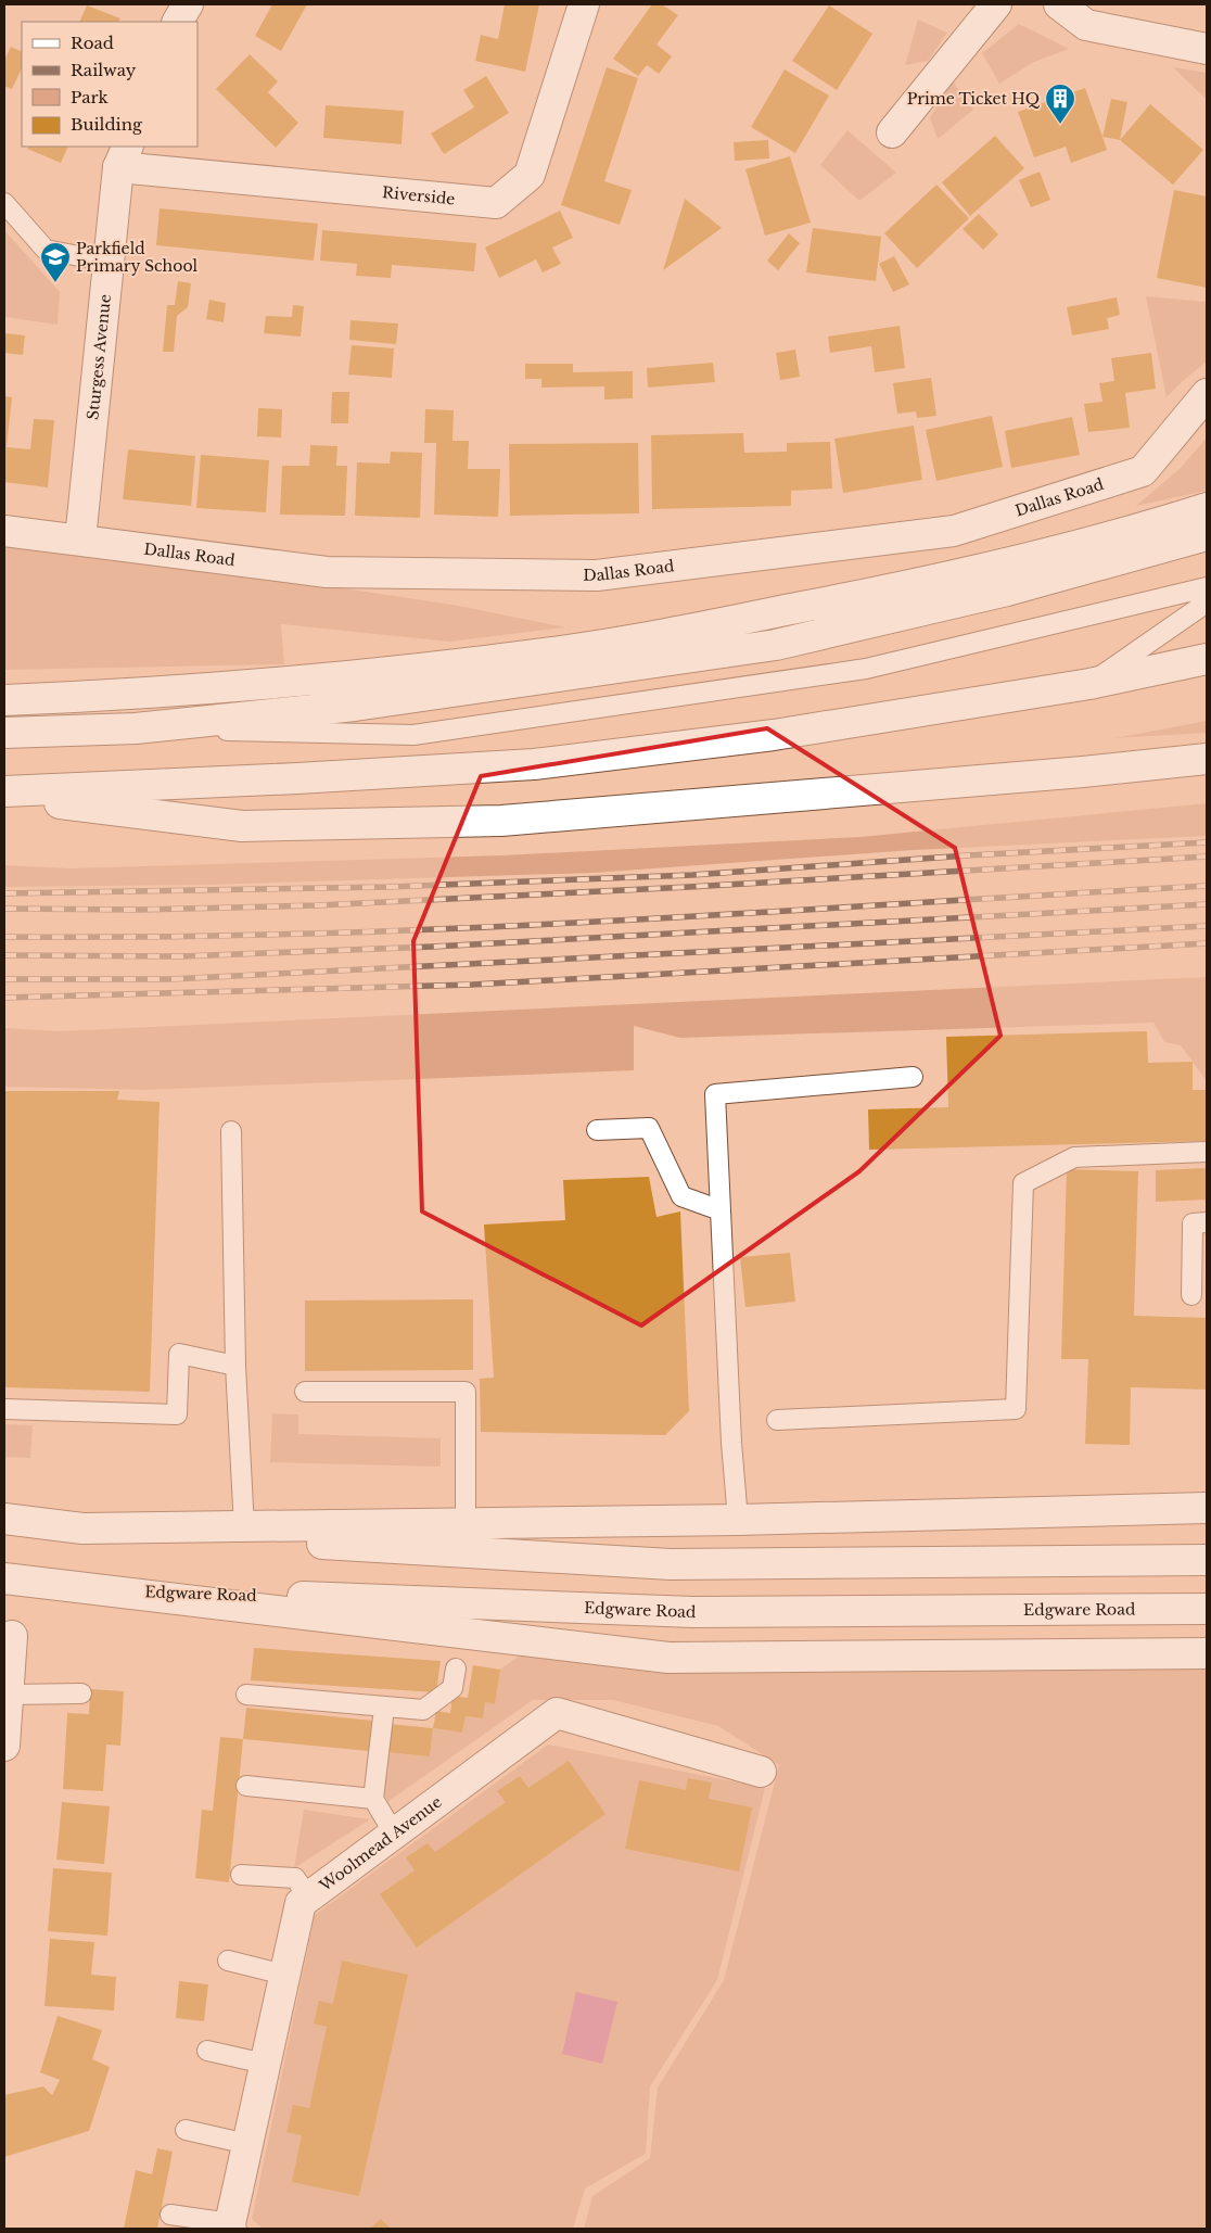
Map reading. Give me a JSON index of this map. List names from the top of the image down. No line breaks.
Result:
{"streets":{"main road":["Riverside","Sturgess Avenue","Dallas Road","Edgware Road","Woolmead Avenue"]},"crossings":[["Riverside","Sturgess Avenue"],["Sturgess Avenue","Dallas Road"]],"places":{"building":["Prime Ticket HQ"],"school or university":["Parkfield Primary School"]},"legend":["Road","Railway","Park","Building"]}
